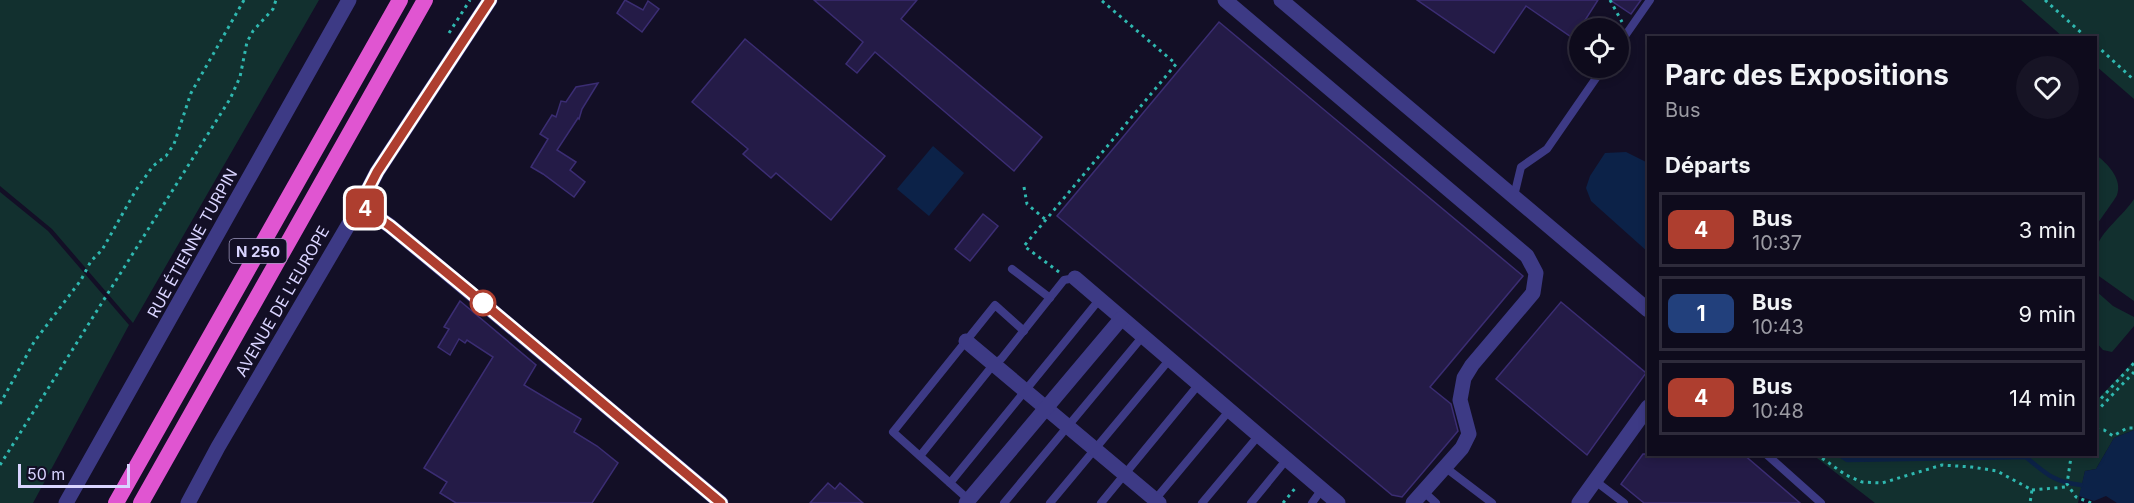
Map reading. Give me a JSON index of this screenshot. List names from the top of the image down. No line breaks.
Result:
{"streets":{"highway":["N 250"],"street":["RUE ÉTIENNE TURPIN","AVENUE DE L'EUROPE"]},"lines":["bus line 4"],"scale_bar":"50 m","page":{"on_map":"4","heading":[["Parc des Expositions","Bus"],"Départs"],"list":[{"mark":"4","name":"Bus","note":"10:37","value":"3 min"},{"mark":"1","name":"Bus","note":"10:43","value":"9 min"},{"mark":"4","name":"Bus","note":"10:48","value":"14 min"}],"scale":"50 m"}}
